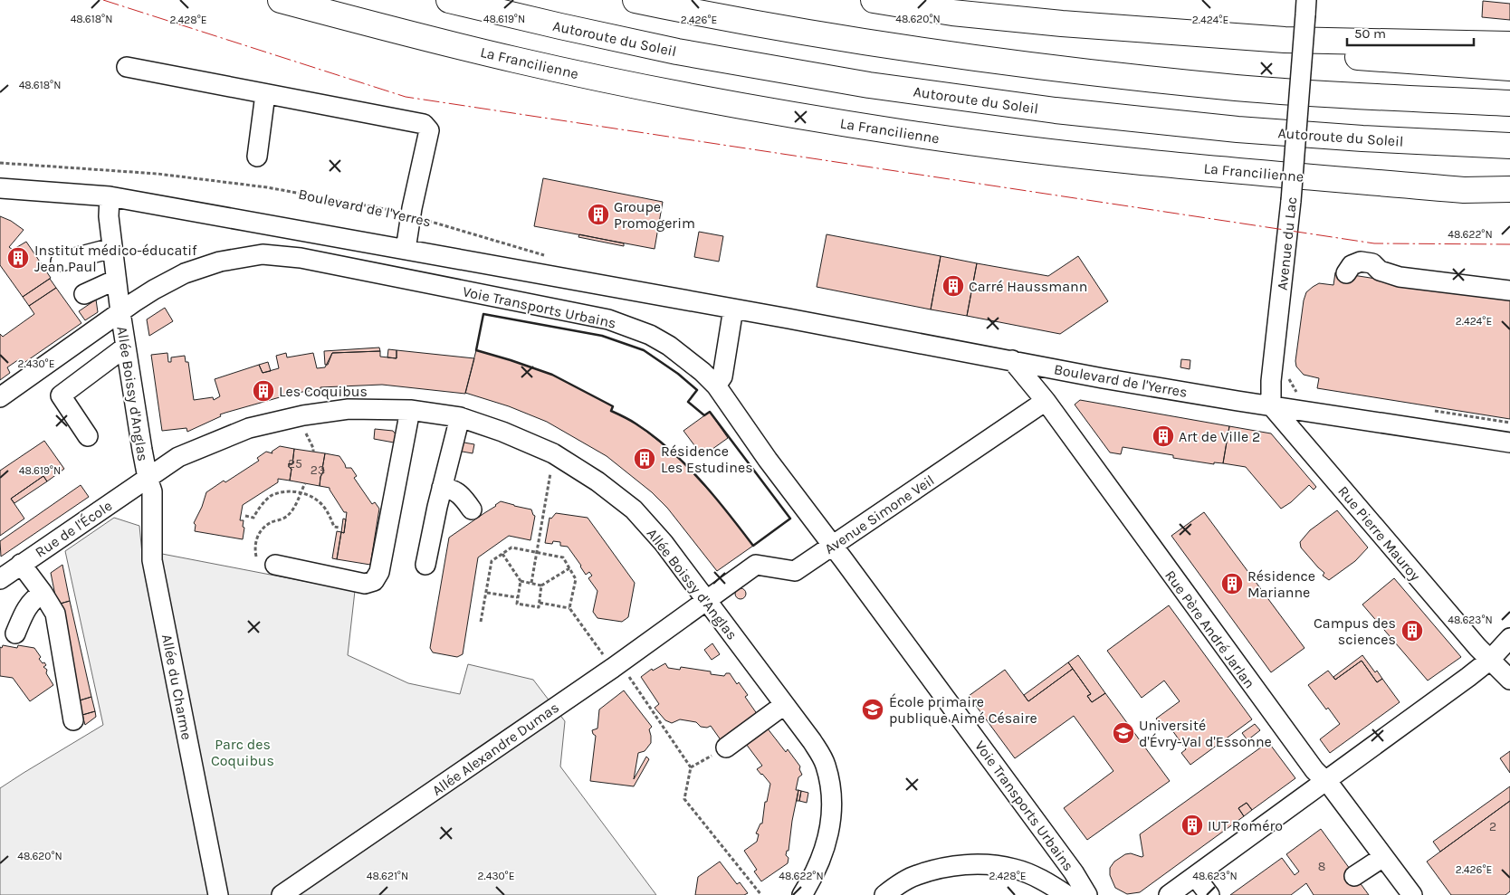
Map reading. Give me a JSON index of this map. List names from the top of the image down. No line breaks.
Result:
{"streets":{"highway":["Autoroute du Soleil","La Francilienne"],"street":["Boulevard de l'Yerres","Avenue du Lac","Voie Transports Urbains","Allée Boissy d'Anglas","Avenue Simone Veil","Rue de l'École","Rue Pierre Mauroy","Rue Père André Jarlan","Allée du Charme","Allée Alexandre Dumas"]},"crossings":[["Boulevard de l'Yerres","Avenue du Lac"],["Boulevard de l'Yerres","Allée Boissy d'Anglas"],["Boulevard de l'Yerres","Rue Pierre Mauroy"],["Boulevard de l'Yerres","Rue Père André Jarlan"],["Avenue du Lac","Rue Pierre Mauroy"],["Voie Transports Urbains","Allée Boissy d'Anglas"],["Voie Transports Urbains","Avenue Simone Veil"],["Allée Boissy d'Anglas","Avenue Simone Veil"],["Allée Boissy d'Anglas","Rue de l'École"],["Allée Boissy d'Anglas","Allée du Charme"],["Allée Boissy d'Anglas","Allée Alexandre Dumas"],["Avenue Simone Veil","Rue Père André Jarlan"],["Avenue Simone Veil","Allée Alexandre Dumas"],["Rue de l'École","Allée du Charme"]],"parks":["Parc des Coquibus"],"places":{"building":["Groupe Promogerim","Institut médico-éducatif Jean Paul","Carré Haussmann","Les Coquibus","Art de Ville 2","Résidence Les Estudines","Résidence Marianne","Campus des sciences","IUT Roméro"],"school or university":["École primaire publique Aimé Césaire","Université d'Évry-Val d'Essonne"]},"house_numbers":["25","23","2","8"],"scale_bar":"50 m","coordinates":["48.618°N","48.619°N","48.620°N","2.428°E","2.426°E","2.424°E","48.622°N","2.430°E","48.623°N","48.621°N"]}
